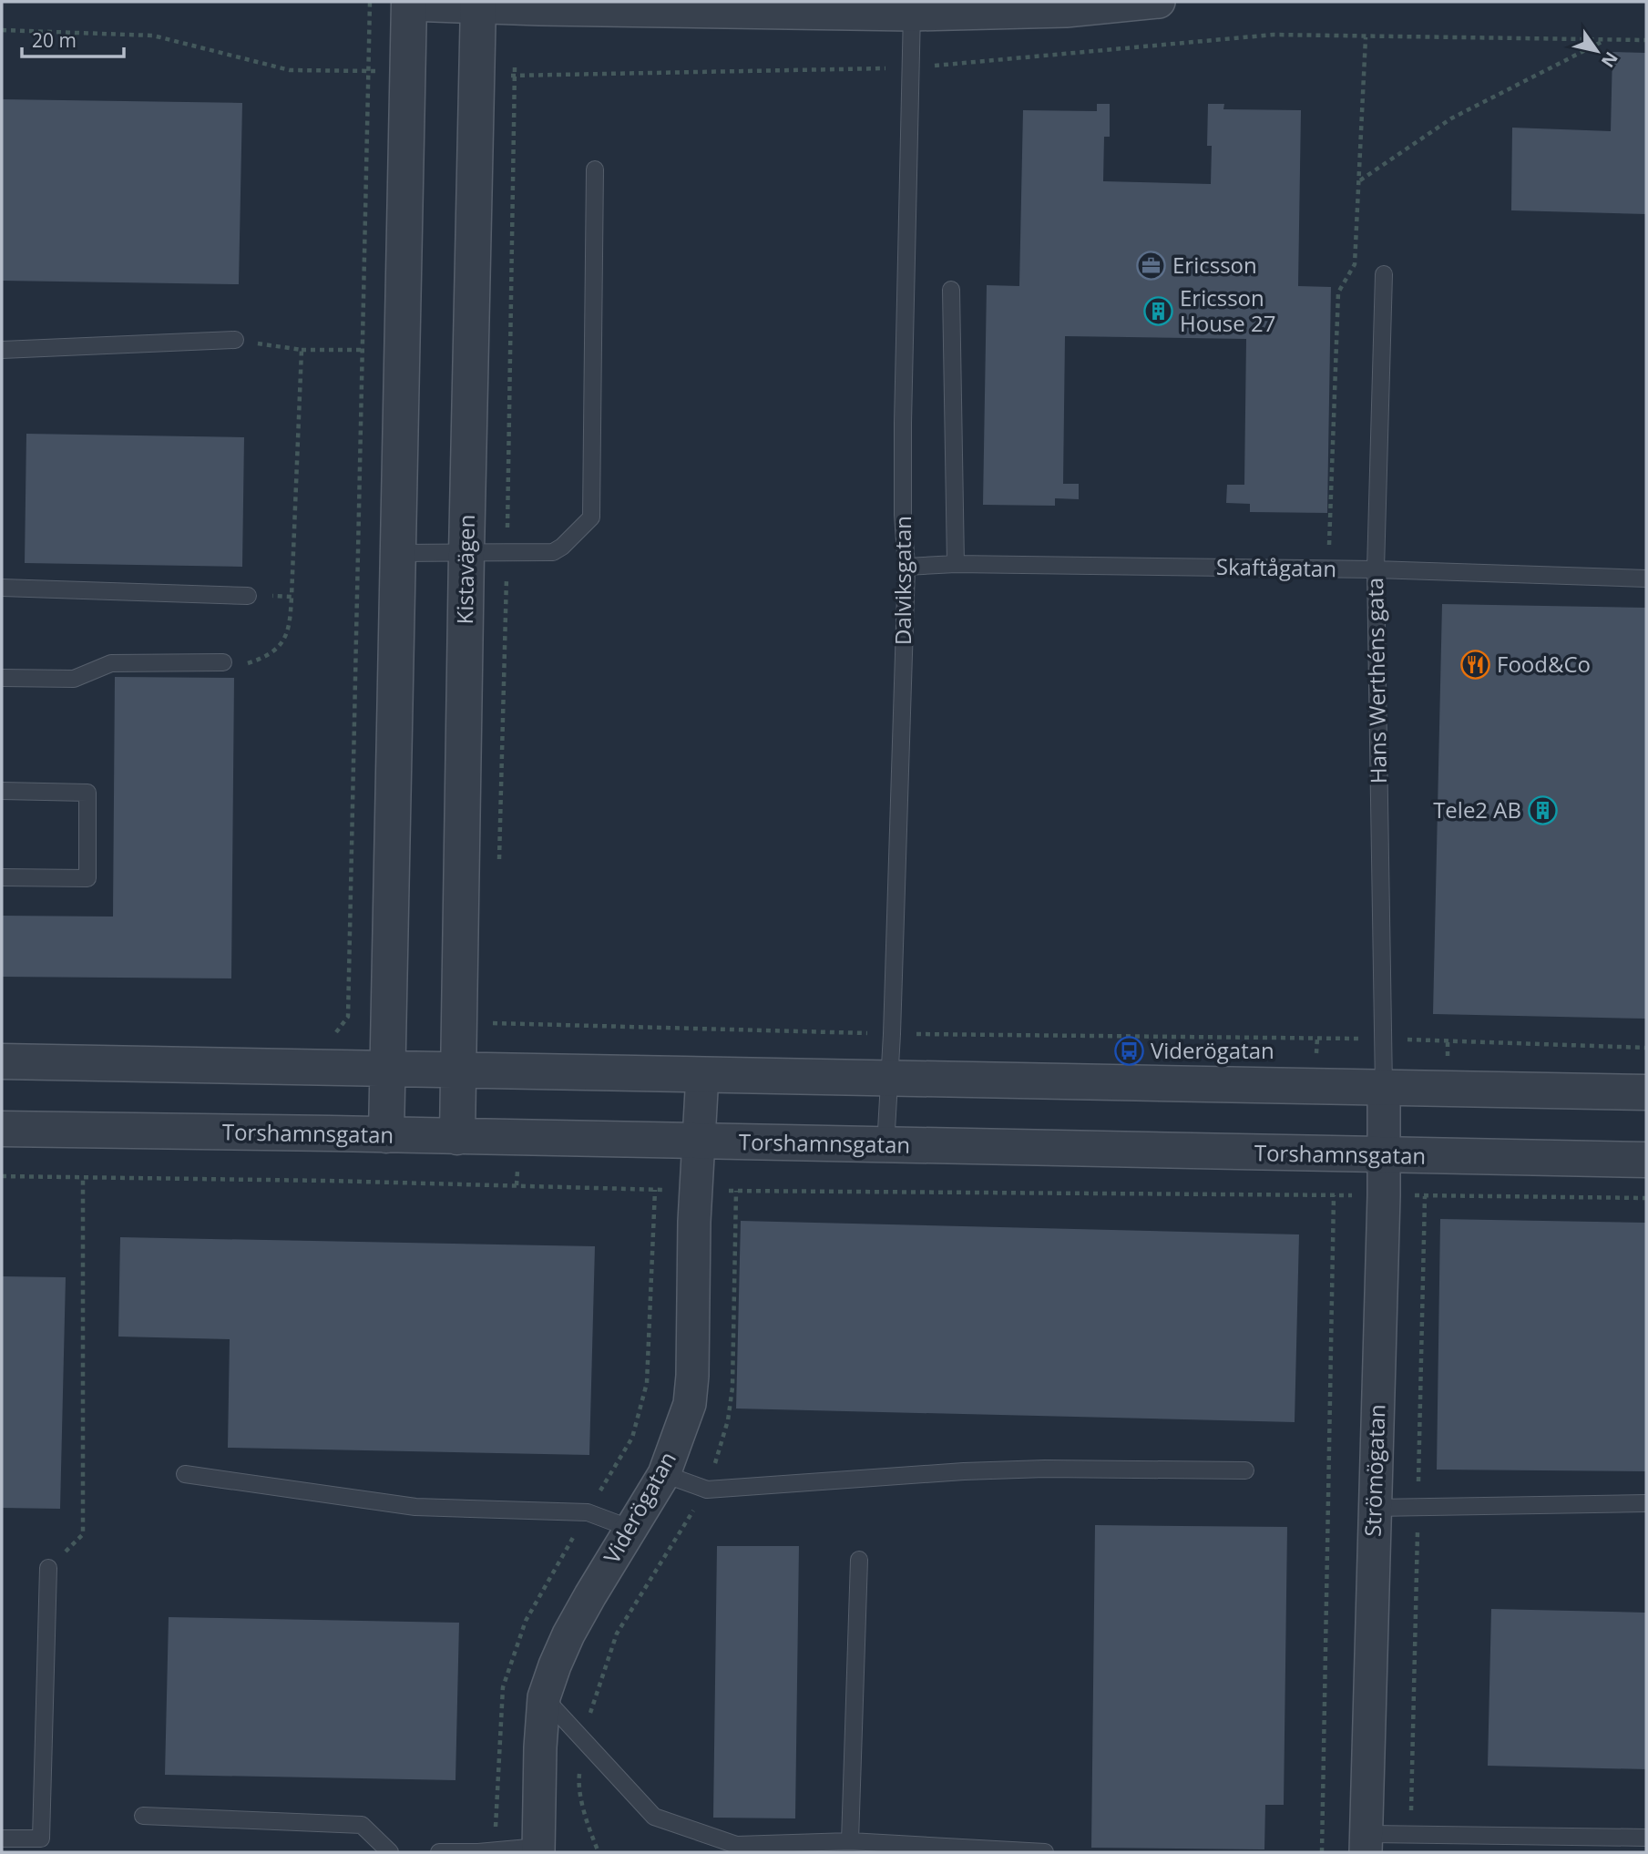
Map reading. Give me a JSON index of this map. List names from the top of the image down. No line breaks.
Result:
{"streets":{"street":["Kistavägen","Torshamnsgatan","Strömögatan","Viderögatan"],"lane":["Skaftågatan","Dalviksgatan","Hans Werthéns gata"]},"crossings":[["Skaftågatan","Dalviksgatan"],["Skaftågatan","Hans Werthéns gata"],["Kistavägen","Torshamnsgatan"],["Dalviksgatan","Torshamnsgatan"],["Hans Werthéns gata","Strömögatan"],["Torshamnsgatan","Strömögatan"],["Torshamnsgatan","Viderögatan"]],"places":{"office":["Ericsson"],"building":["Ericsson House 27","Tele2 AB"],"restaurant":["Food&Co"],"bus stop":["Viderögatan"]},"scale_bar":"20 m","north":"bottom right"}
